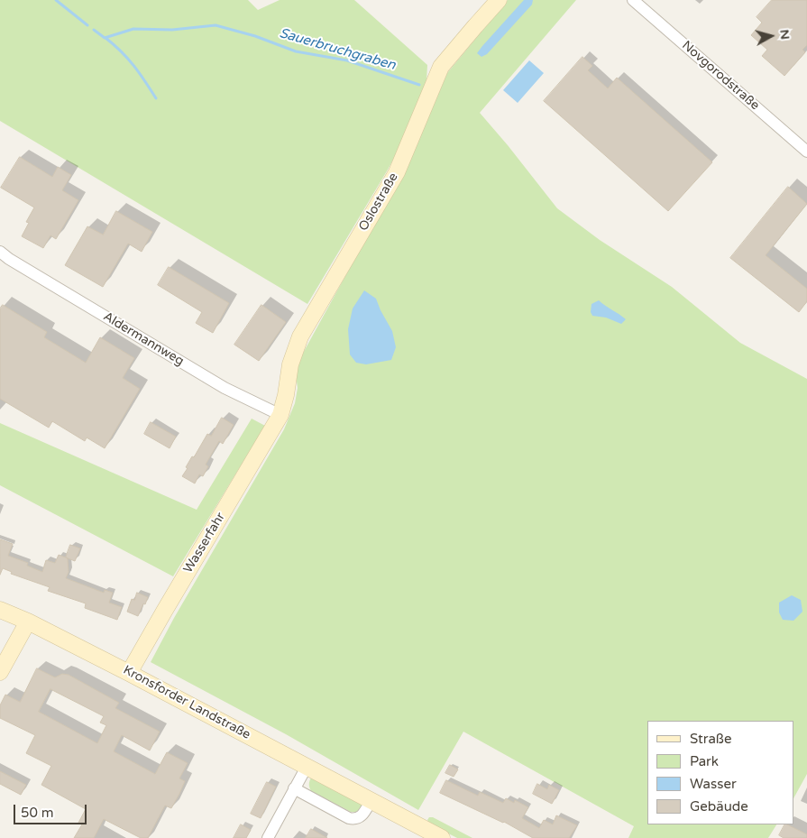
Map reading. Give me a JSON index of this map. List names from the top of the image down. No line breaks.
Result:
{"streets":{"street":["Novgorodstraße","Oslostraße","Aldermannweg","Wasserfahr","Kronsforder Landstraße"]},"crossings":[["Oslostraße","Aldermannweg"],["Oslostraße","Wasserfahr"],["Aldermannweg","Wasserfahr"],["Wasserfahr","Kronsforder Landstraße"]],"water":["Sauerbruchgraben"],"legend":["Straße","Park","Wasser","Gebäude"],"scale_bar":"50 m","north":"right"}
